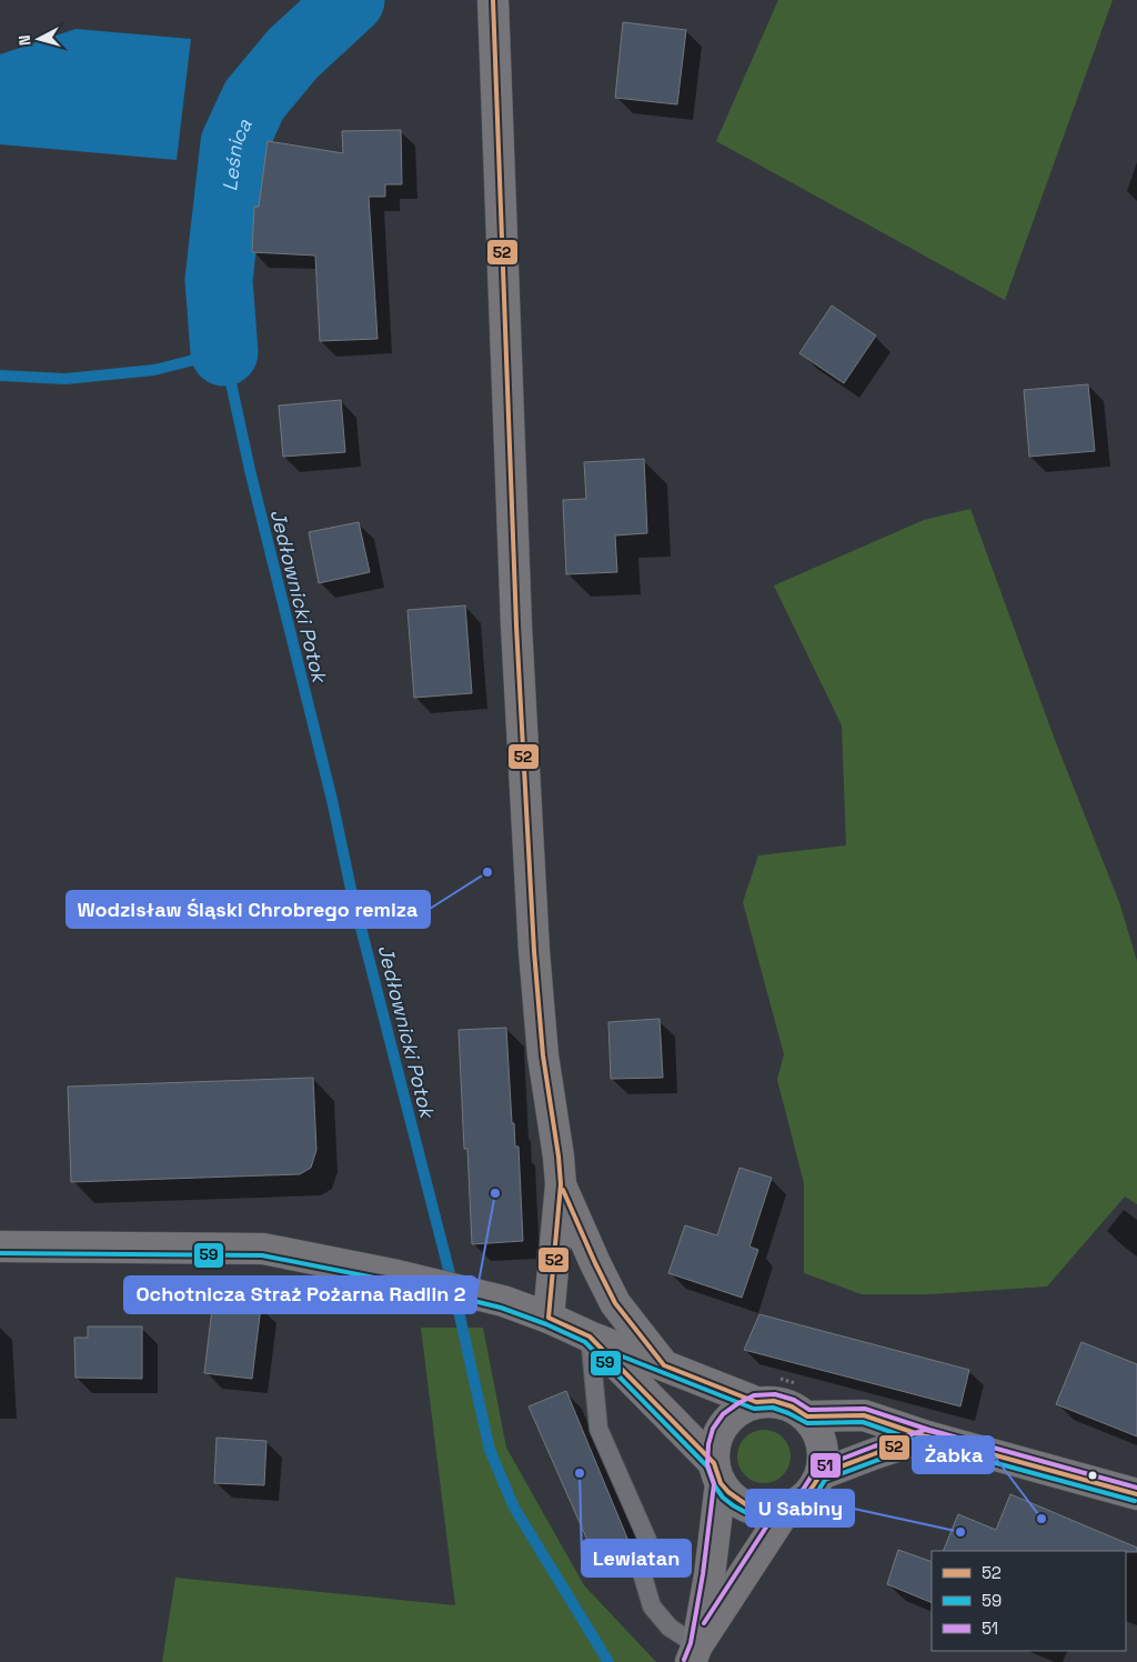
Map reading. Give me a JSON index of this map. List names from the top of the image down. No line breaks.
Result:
{"water":["Leśnica","Jedłownicki Potok"],"places":["Wodzisław Śląski Chrobrego remiza","Ochotnicza Straż Pożarna Radlin 2","Lewiatan","Żabka","U Sabiny"],"lines":["transit line 52","transit line 59","transit line 51"],"legend":["52","59","51"],"north":"left"}
